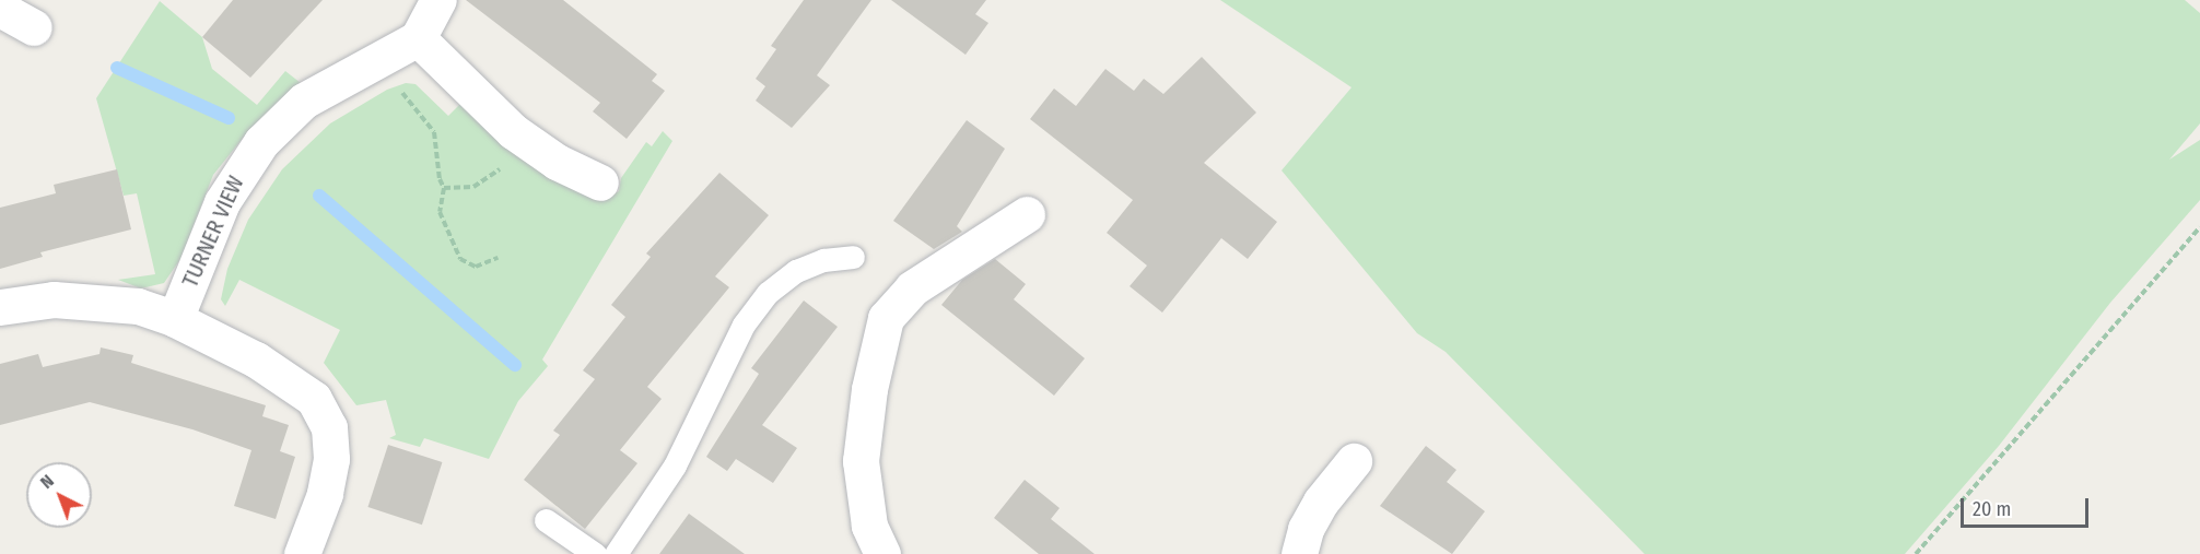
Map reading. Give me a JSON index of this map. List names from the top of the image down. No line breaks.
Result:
{"streets":{"street":["TURNER VIEW"]},"scale_bar":"20 m","north":"top left"}
